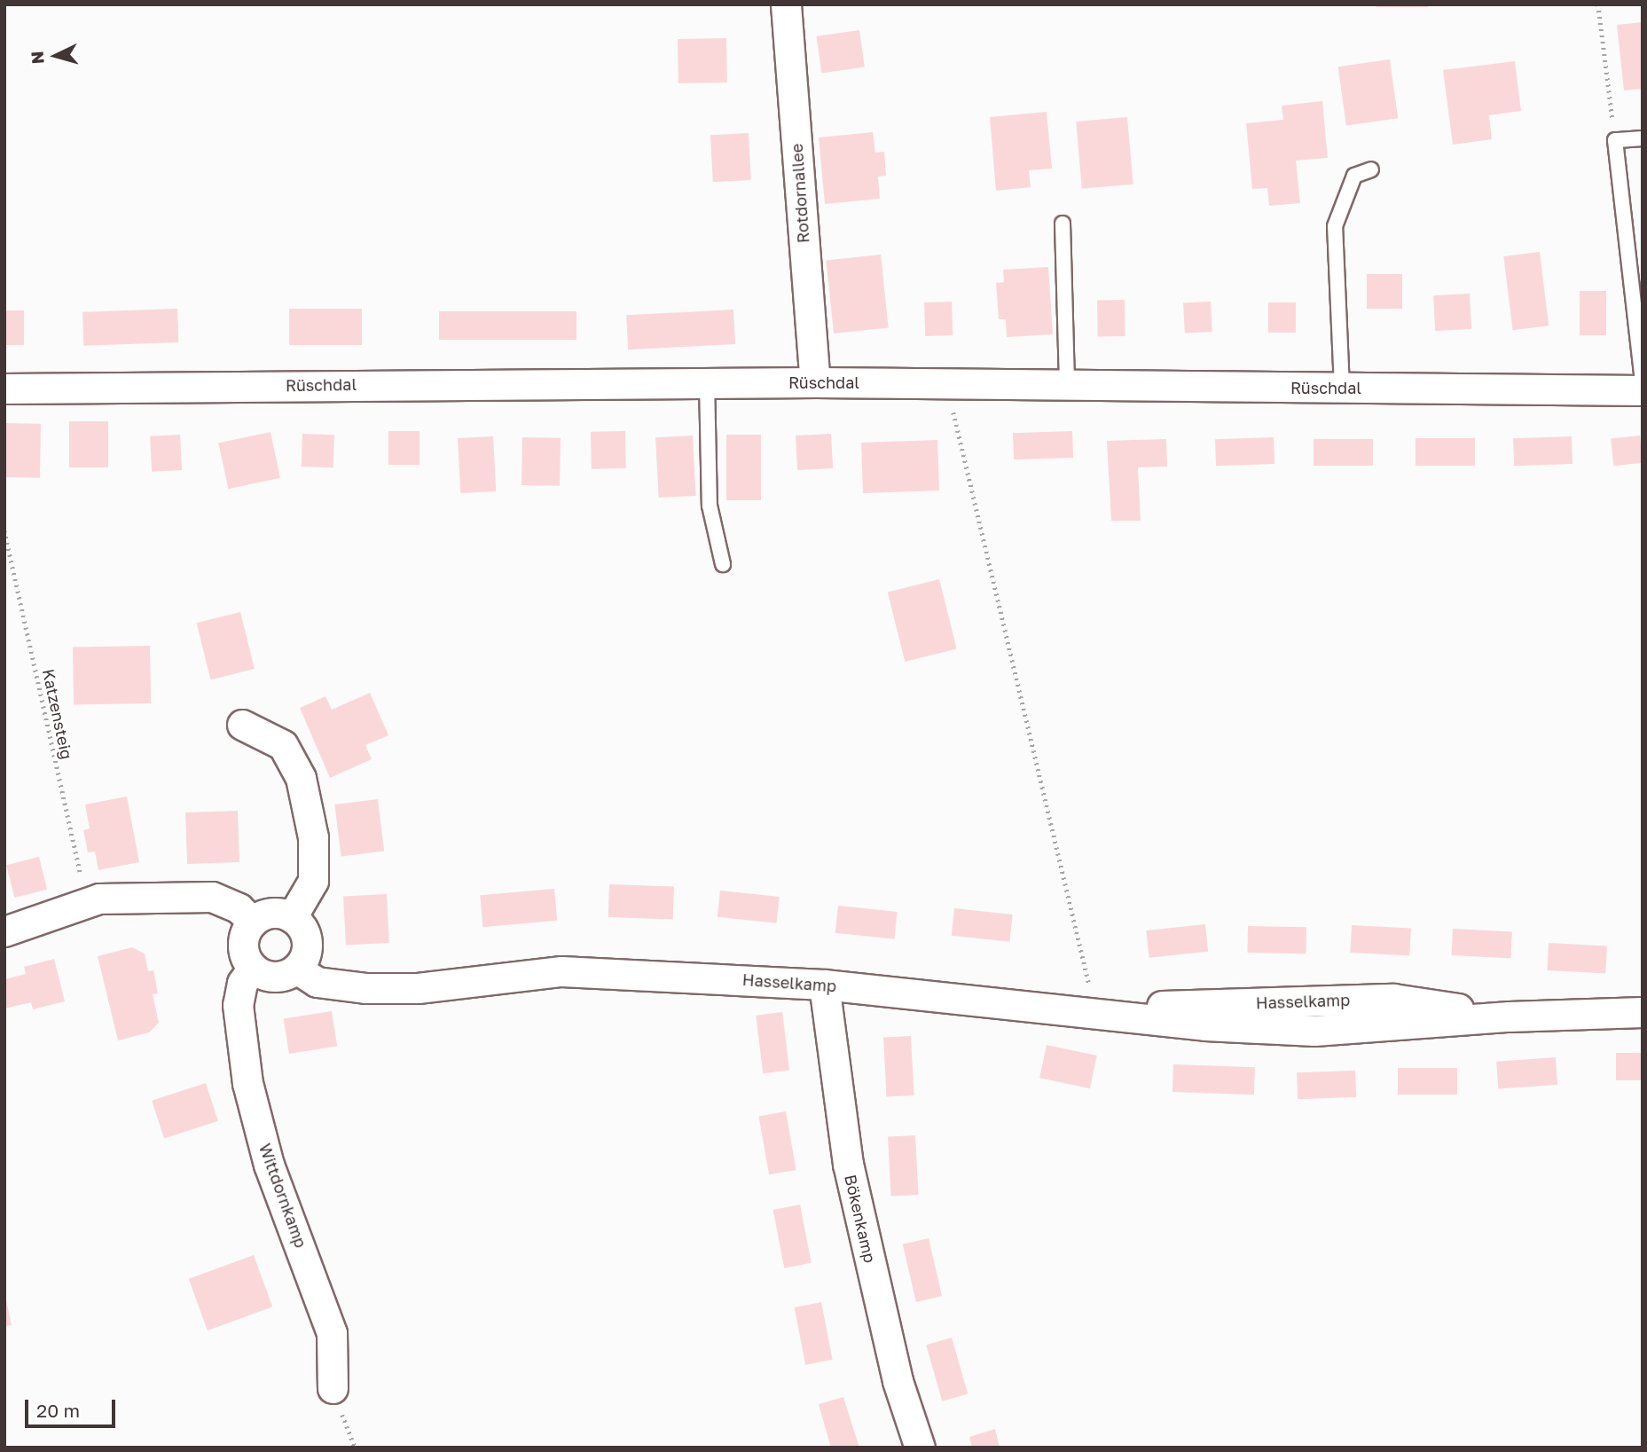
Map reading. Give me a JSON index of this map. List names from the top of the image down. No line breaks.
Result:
{"streets":{"street":["Rotdornallee","Rüschdal","Hasselkamp","Wittdornkamp","Bökenkamp"],"path":["Katzensteig"]},"crossings":[["Rotdornallee","Rüschdal"],["Hasselkamp","Wittdornkamp"],["Hasselkamp","Bökenkamp"]],"scale_bar":"20 m","north":"left"}
